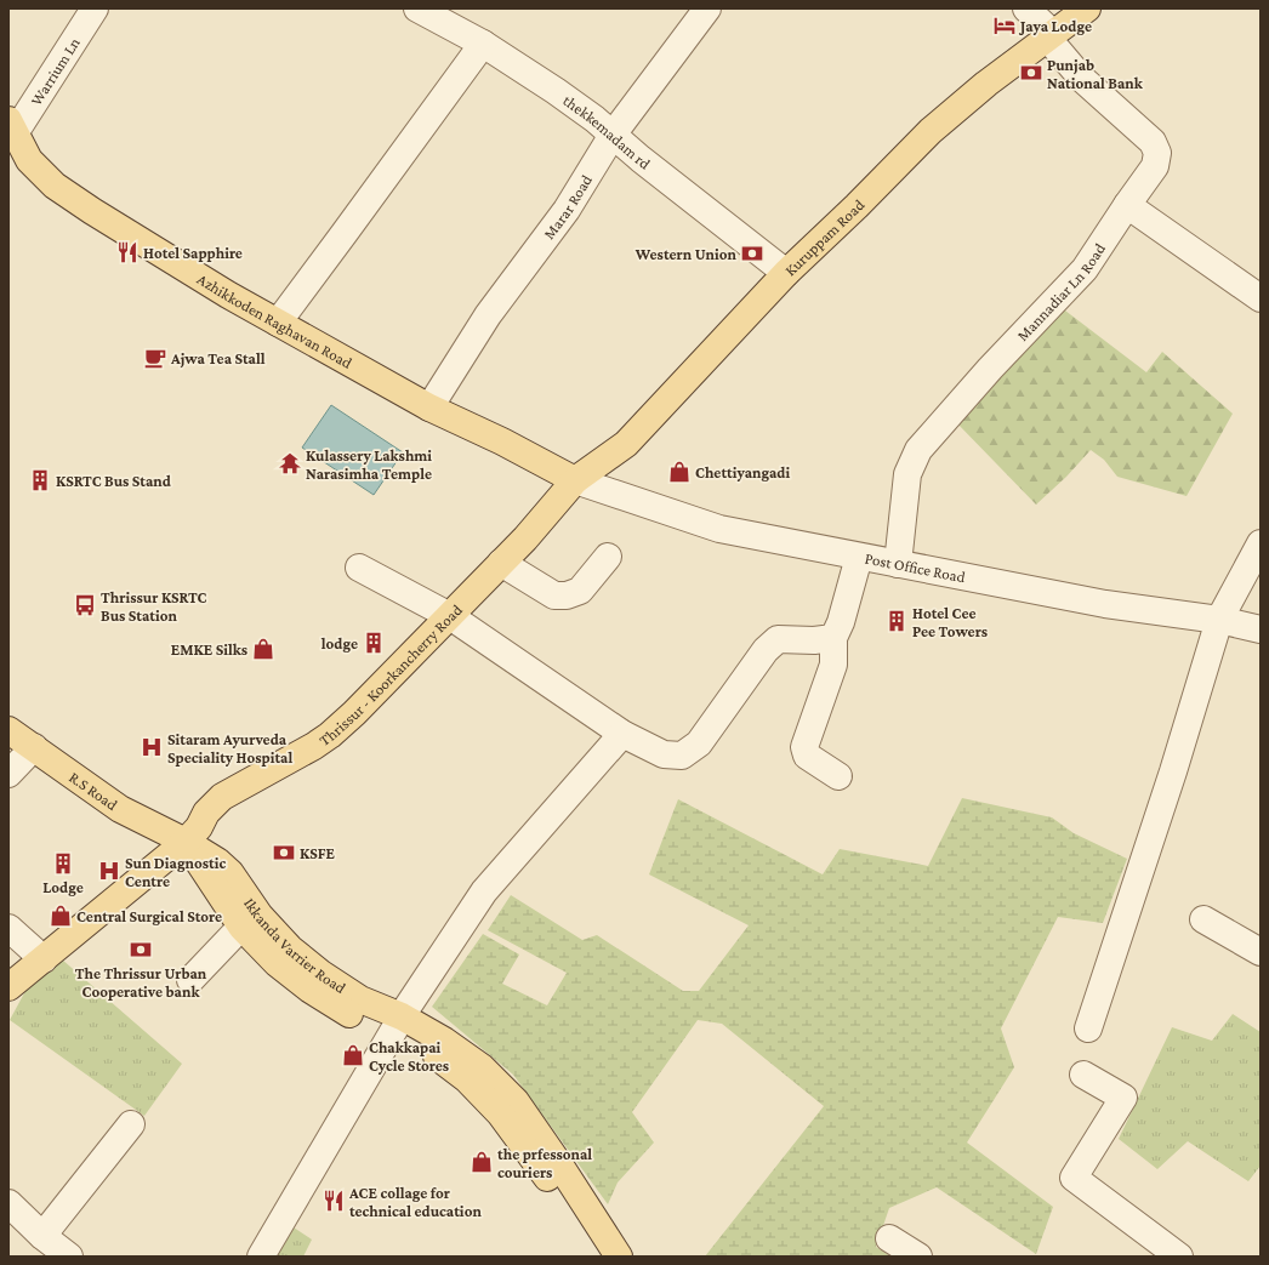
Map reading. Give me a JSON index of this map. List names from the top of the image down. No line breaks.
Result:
{"streets":{"main road":["Kuruppam Road","Azhikkoden Raghavan Road","Thrissur - Koorkancherry Road","R.S Road","Ikkanda Varrier Road"],"street":["Warrium Ln","thekkemadam rd","Marar Road","Mannadiar Ln Road","Post Office Road"]},"crossings":[["Warrium Ln","Azhikkoden Raghavan Road"],["thekkemadam rd","Marar Road"],["thekkemadam rd","Kuruppam Road"],["Marar Road","Azhikkoden Raghavan Road"],["Kuruppam Road","Mannadiar Ln Road"],["Kuruppam Road","Azhikkoden Raghavan Road"],["Kuruppam Road","Post Office Road"],["Kuruppam Road","Thrissur - Koorkancherry Road"],["Mannadiar Ln Road","Post Office Road"],["Azhikkoden Raghavan Road","Post Office Road"],["Azhikkoden Raghavan Road","Thrissur - Koorkancherry Road"],["Post Office Road","Thrissur - Koorkancherry Road"],["Thrissur - Koorkancherry Road","R.S Road"],["Thrissur - Koorkancherry Road","Ikkanda Varrier Road"],["R.S Road","Ikkanda Varrier Road"]],"places":{"hotel":["Jaya Lodge"],"bank":["Punjab National Bank","Western Union","KSFE","The Thrissur Urban Cooperative bank"],"restaurant":["Hotel Sapphire","ACE collage for technical education"],"cafe":["Ajwa Tea Stall"],"temple":["Kulassery Lakshmi Narasimha Temple"],"shop":["Chettiyangadi","EMKE Silks","Central Surgical Store","Chakkapai Cycle Stores","the prfessonal couriers"],"building":["KSRTC Bus Stand","Hotel Cee Pee Towers","lodge","Lodge"],"bus stop":["Thrissur KSRTC Bus Station"],"hospital":["Sitaram Ayurveda Speciality Hospital","Sun Diagnostic Centre"]}}
